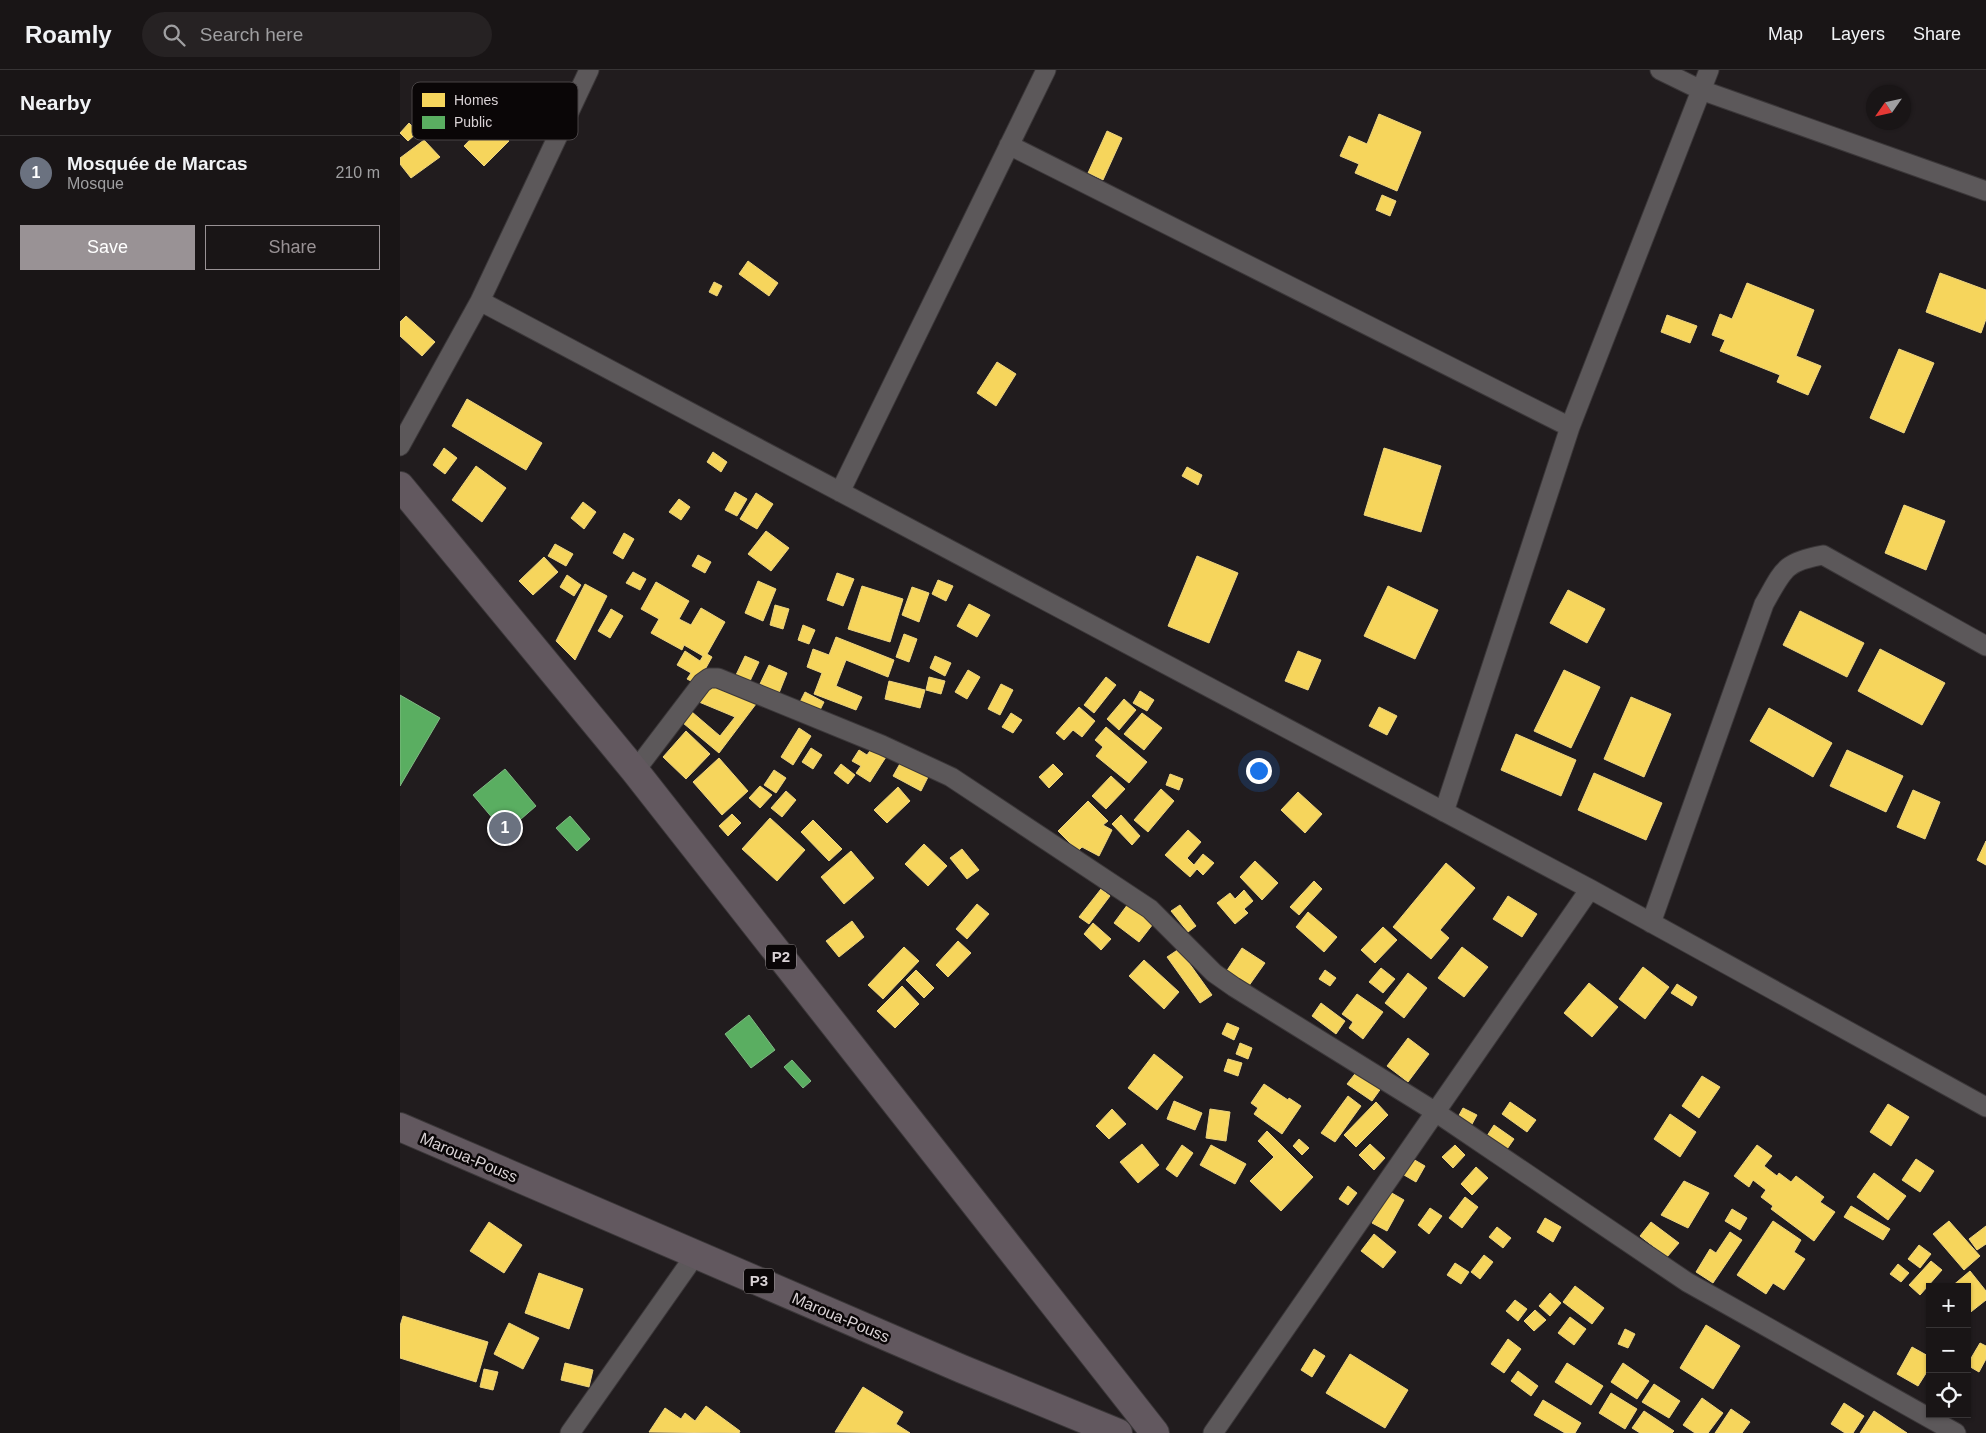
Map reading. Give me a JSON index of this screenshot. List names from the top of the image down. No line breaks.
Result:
{"streets":{"main road":["P2","Maroua-Pouss","P3"]},"legend":["Homes","Public"],"north":"bottom left","page":{"header":"Roamly","search":"Search here","nav":["Map","Layers","Share"],"heading":"Nearby","list":[{"mark":"1","name":"Mosquée de Marcas","note":"Mosque","value":"210 m"}],"buttons":["Save","Share"],"pins":"1","map_buttons":["+","−"]}}
